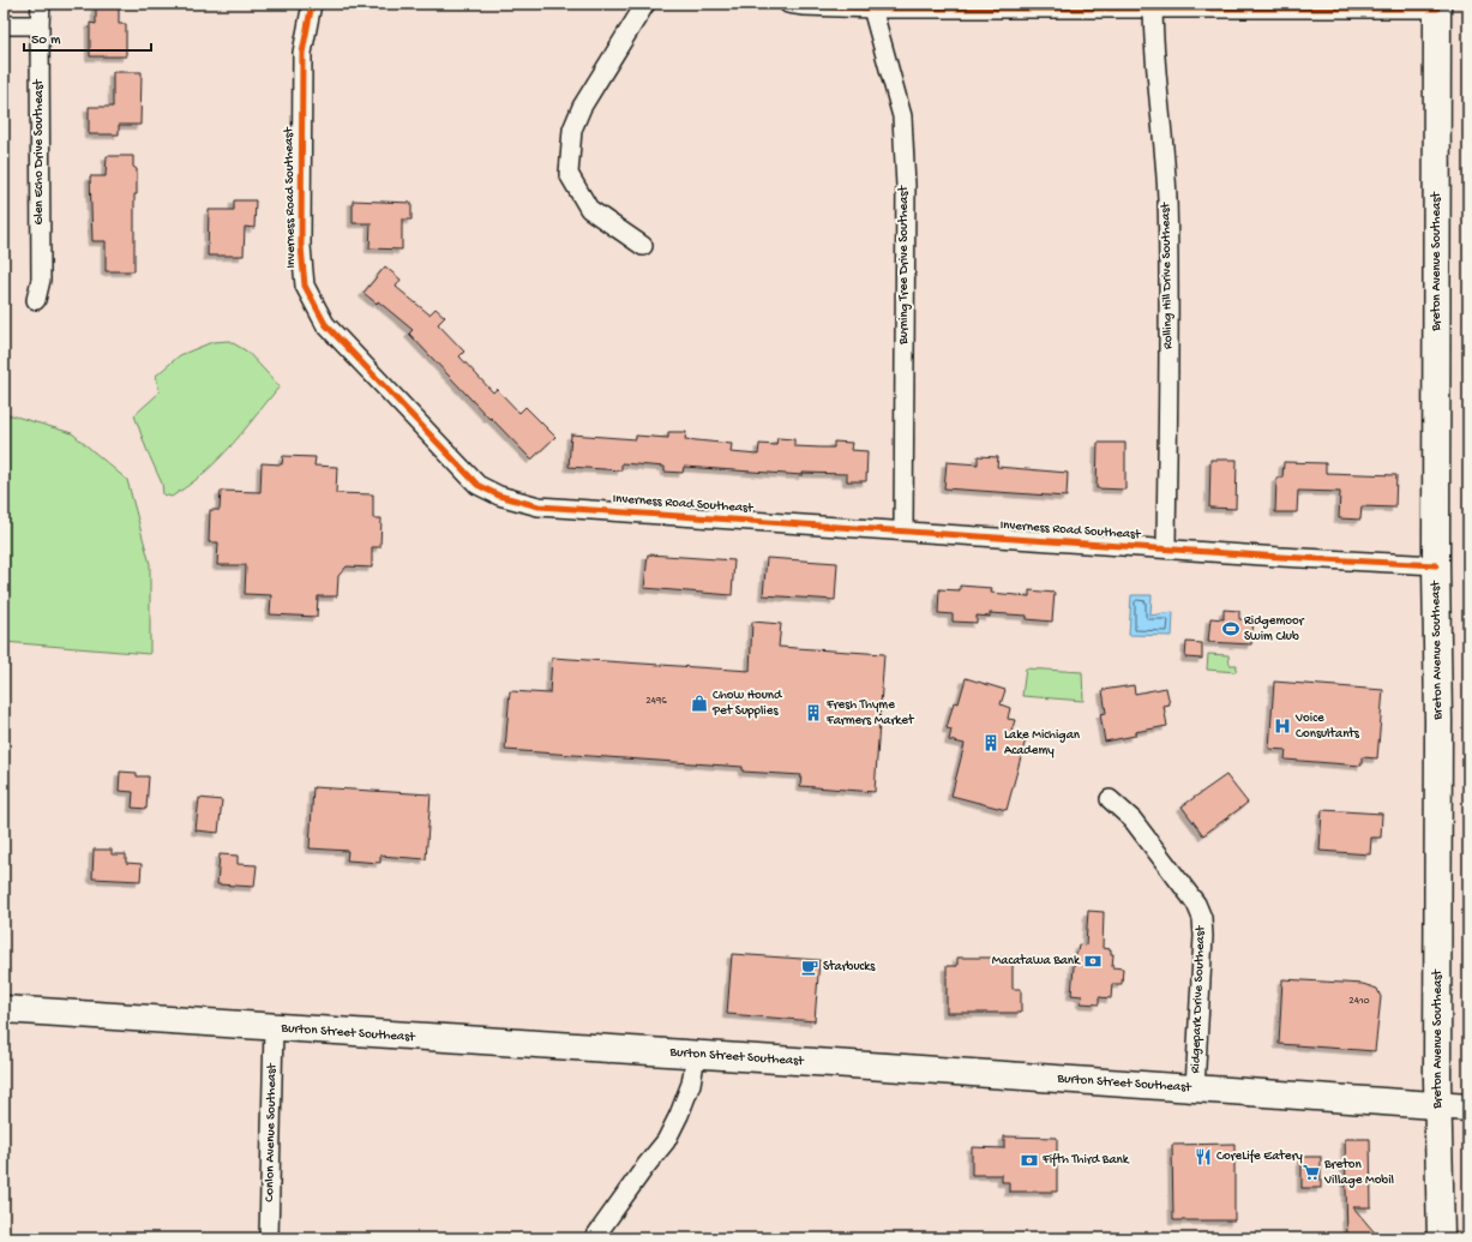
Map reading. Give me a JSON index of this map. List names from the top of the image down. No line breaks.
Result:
{"streets":{"main road":["Breton Avenue Southeast","Burton Street Southeast"],"street":["Glen Echo Drive Southeast","Inverness Road Southeast","Burning Tree Drive Southeast","Rolling Hill Drive Southeast","Ridgepark Drive Southeast","Conlon Avenue Southeast"]},"crossings":[["Inverness Road Southeast","Breton Avenue Southeast"],["Inverness Road Southeast","Burning Tree Drive Southeast"],["Inverness Road Southeast","Rolling Hill Drive Southeast"],["Breton Avenue Southeast","Burton Street Southeast"],["Ridgepark Drive Southeast","Burton Street Southeast"],["Burton Street Southeast","Conlon Avenue Southeast"]],"places":{"sports":["Ridgemoor Swim Club"],"shop":["Chow Hound Pet Supplies"],"building":["Fresh Thyme Farmers Market","Lake Michigan Academy"],"hospital":["Voice Consultants"],"bank":["Macatawa Bank","Fifth Third Bank"],"cafe":["Starbucks"],"restaurant":["CoreLife Eatery"],"supermarket":["Breton Village Mobil"]},"house_numbers":["2496","2410"],"scale_bar":"50 m"}
